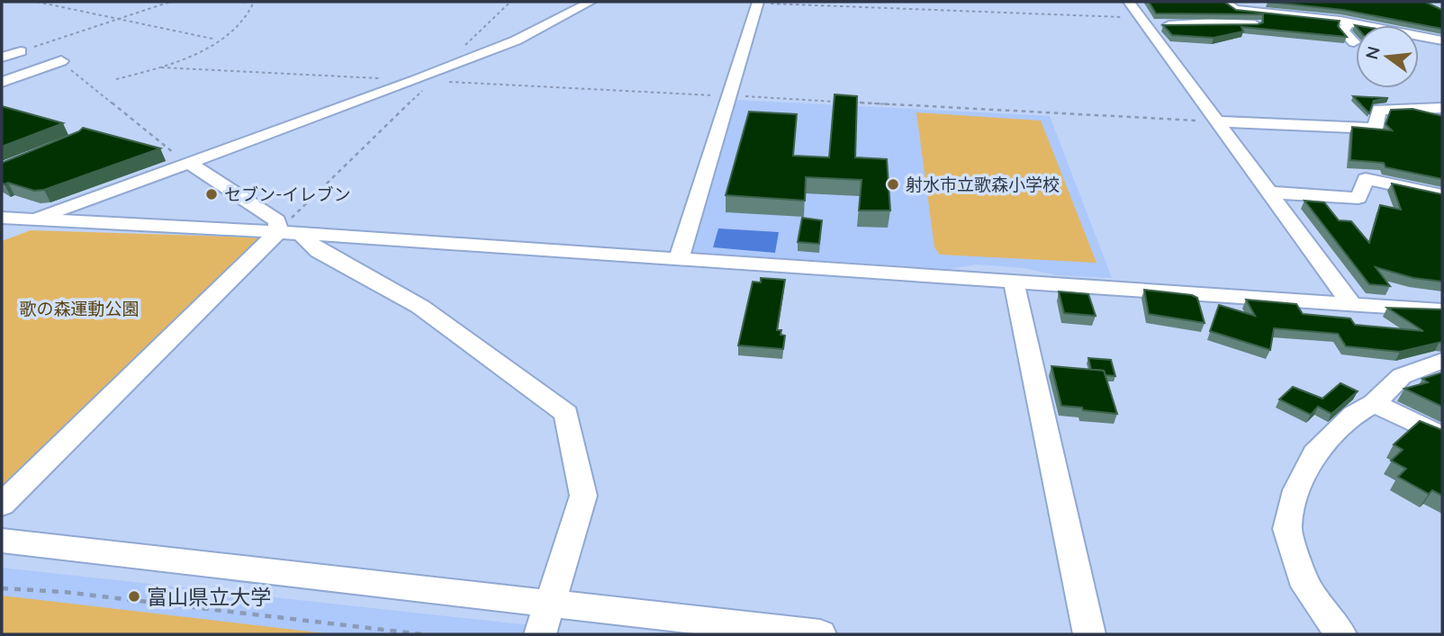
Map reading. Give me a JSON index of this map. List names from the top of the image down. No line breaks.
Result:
{"parks":["歌の森運動公園"],"places":["射水市立歌森小学校","セブン-イレブン","富山県立大学"],"north":"left"}
